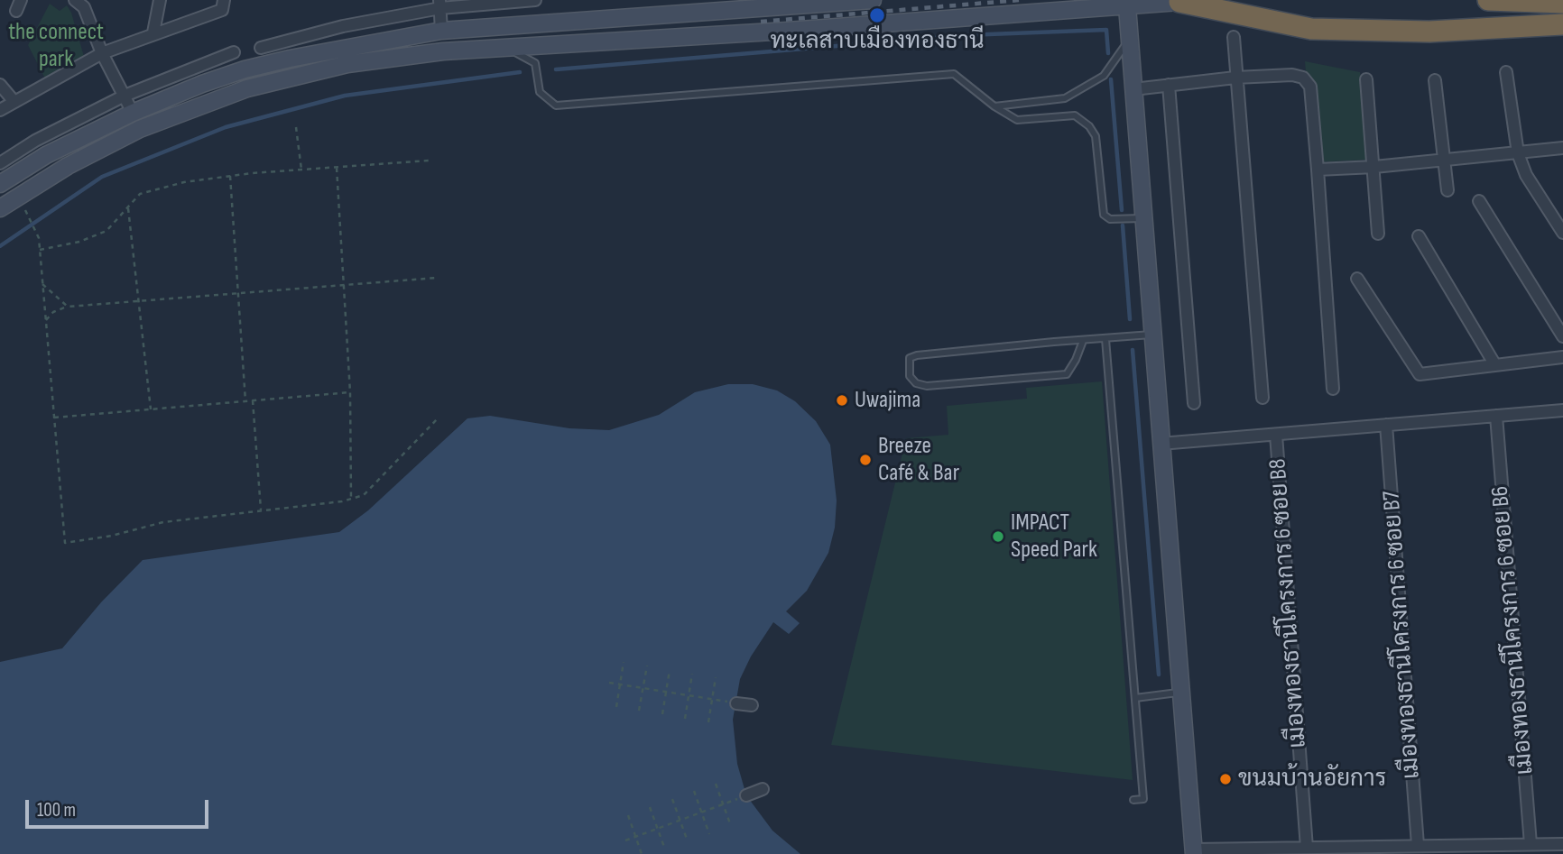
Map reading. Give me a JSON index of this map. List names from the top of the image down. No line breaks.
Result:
{"streets":{"street":["เมืองทองธานีโครงการ 6 ซอย B8","เมืองทองธานีโครงการ 6 ซอย B6","เมืองทองธานีโครงการ 6 ซอย B7"]},"parks":["the connect park"],"places":["ทะเลสาบเมืองทองธานี","Uwajima","Breeze Café & Bar","IMPACT Speed Park","ขนมบ้านอัยการ"],"scale_bar":"100 m"}
